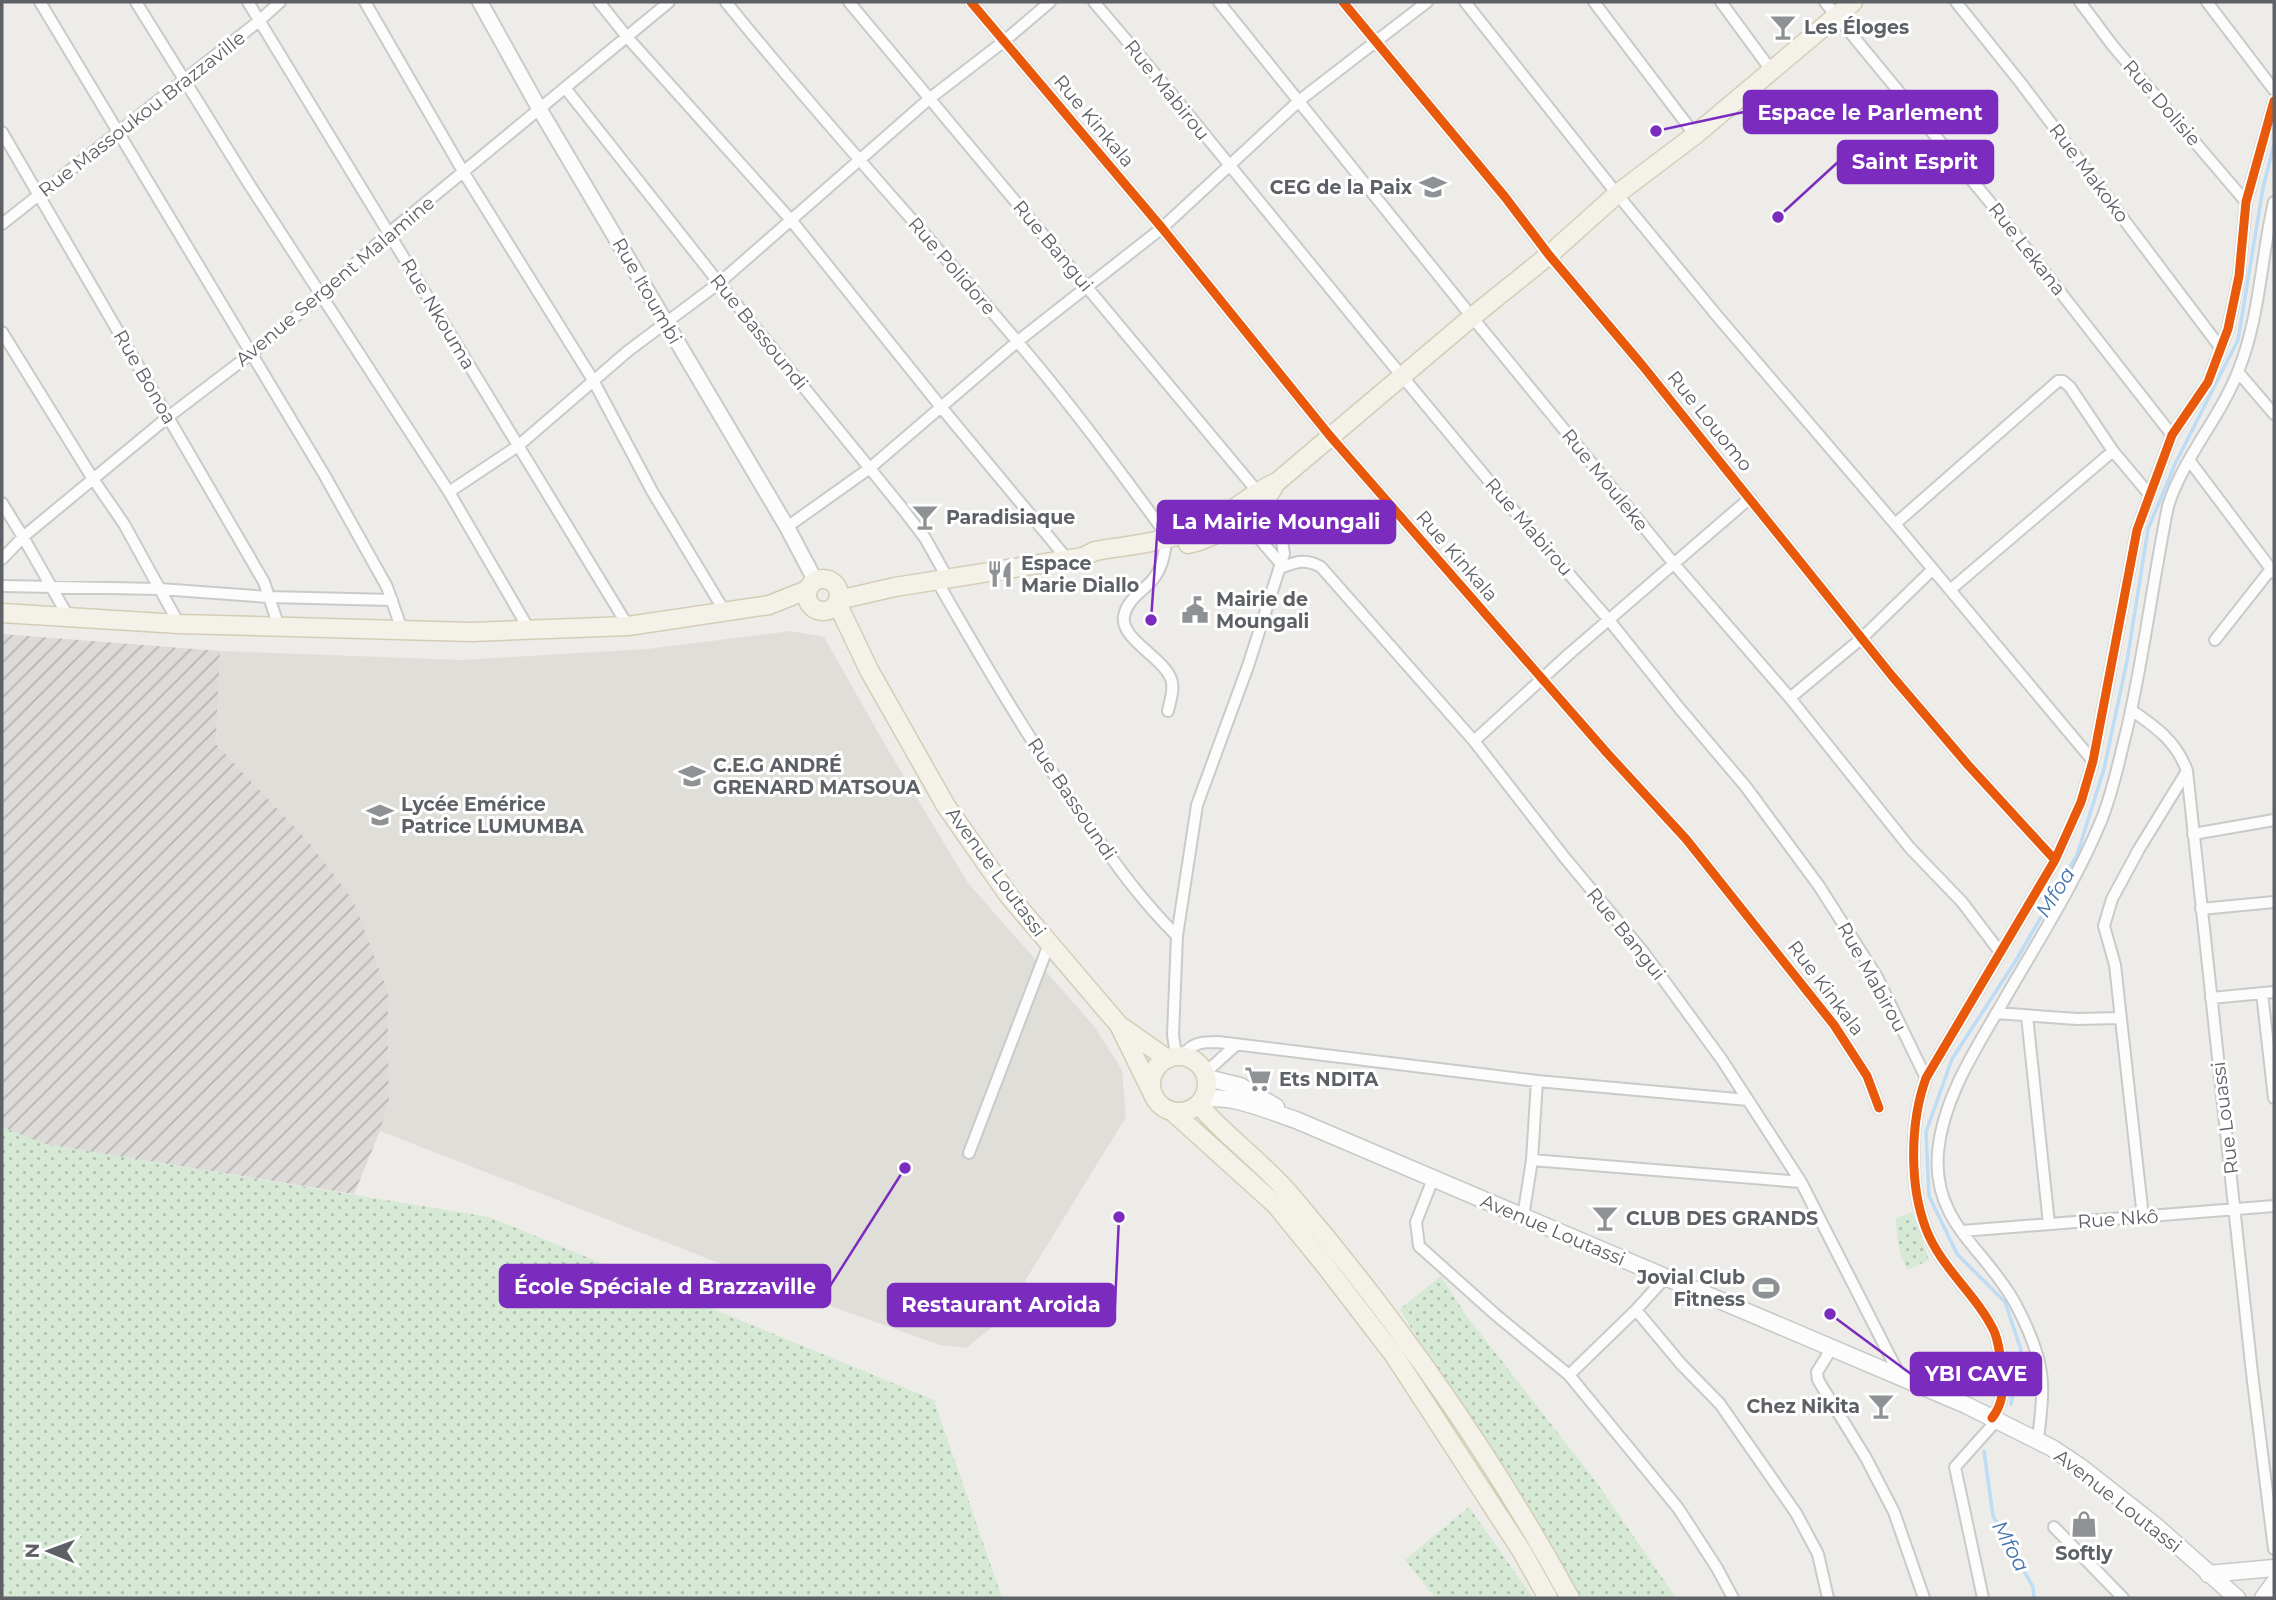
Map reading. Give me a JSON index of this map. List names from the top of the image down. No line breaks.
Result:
{"streets":{"main road":["Avenue Loutassi"],"street":["Rue Mabirou","Rue Dolisie","Rue Massoukou Brazzaville","Rue Kinkala","Rue Makoko","Rue Bangui","Rue Lekana","Rue Polidore","Avenue Sergent Malamine","Rue Itoumbi","Rue Nkouma","Rue Bassoundi","Rue Bonoa","Rue Louomo","Rue Mouleke","Rue Louassi","Rue Nkô"]},"crossings":[["Rue Massoukou Brazzaville","Rue Nkouma"],["Rue Massoukou Brazzaville","Rue Bonoa"],["Rue Bangui","Avenue Loutassi"],["Avenue Sergent Malamine","Rue Itoumbi"],["Avenue Sergent Malamine","Rue Nkouma"],["Avenue Sergent Malamine","Rue Bassoundi"],["Avenue Sergent Malamine","Rue Bonoa"],["Rue Itoumbi","Avenue Loutassi"],["Rue Louassi","Rue Nkô"]],"water":["Mfoa"],"places":{"bar":["Les Éloges","Paradisiaque","CLUB DES GRANDS","Chez Nikita"],"other":["Espace le Parlement","Saint Esprit","La Mairie Moungali","École Spéciale d Brazzaville","Restaurant Aroida","YBI CAVE"],"school or university":["CEG de la Paix","C.E.G ANDRÉ GRENARD MATSOUA","Lycée Emérice Patrice LUMUMBA"],"restaurant":["Espace Marie Diallo"],"public building":["Mairie de Moungali"],"supermarket":["Ets NDITA"],"sports":["Jovial Club Fitness"],"shop":["Softly"]},"north":"left"}
